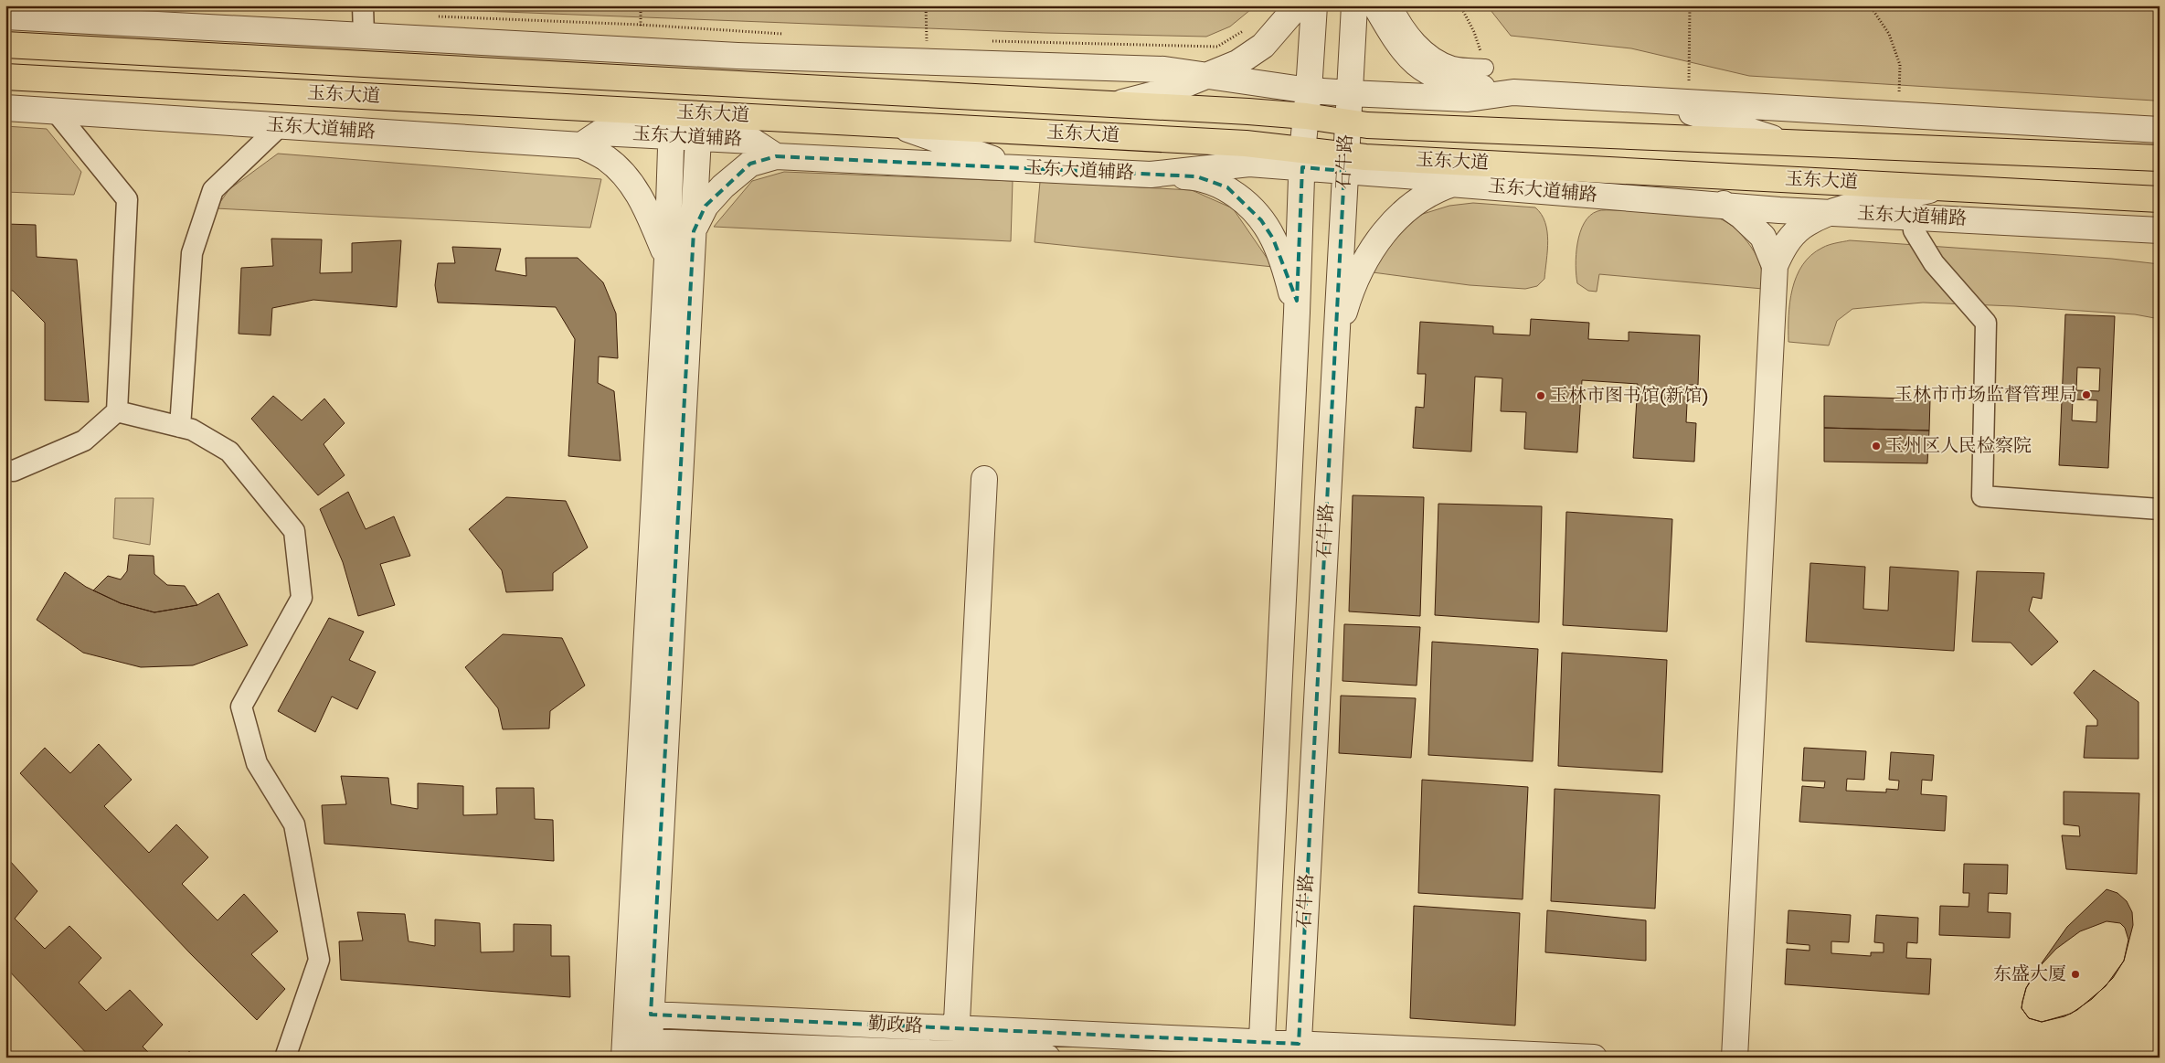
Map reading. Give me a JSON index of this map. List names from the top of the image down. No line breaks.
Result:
{"streets":{"main road":["玉东大道"],"street":["玉东大道辅路","石牛路","勤政路"]},"crossings":[["玉东大道","玉东大道辅路"],["玉东大道","石牛路"],["玉东大道辅路","石牛路"],["石牛路","勤政路"]],"places":["玉林市市场监督管理局","玉林市图书馆(新馆)","玉州区人民检察院","东盛大厦"]}
